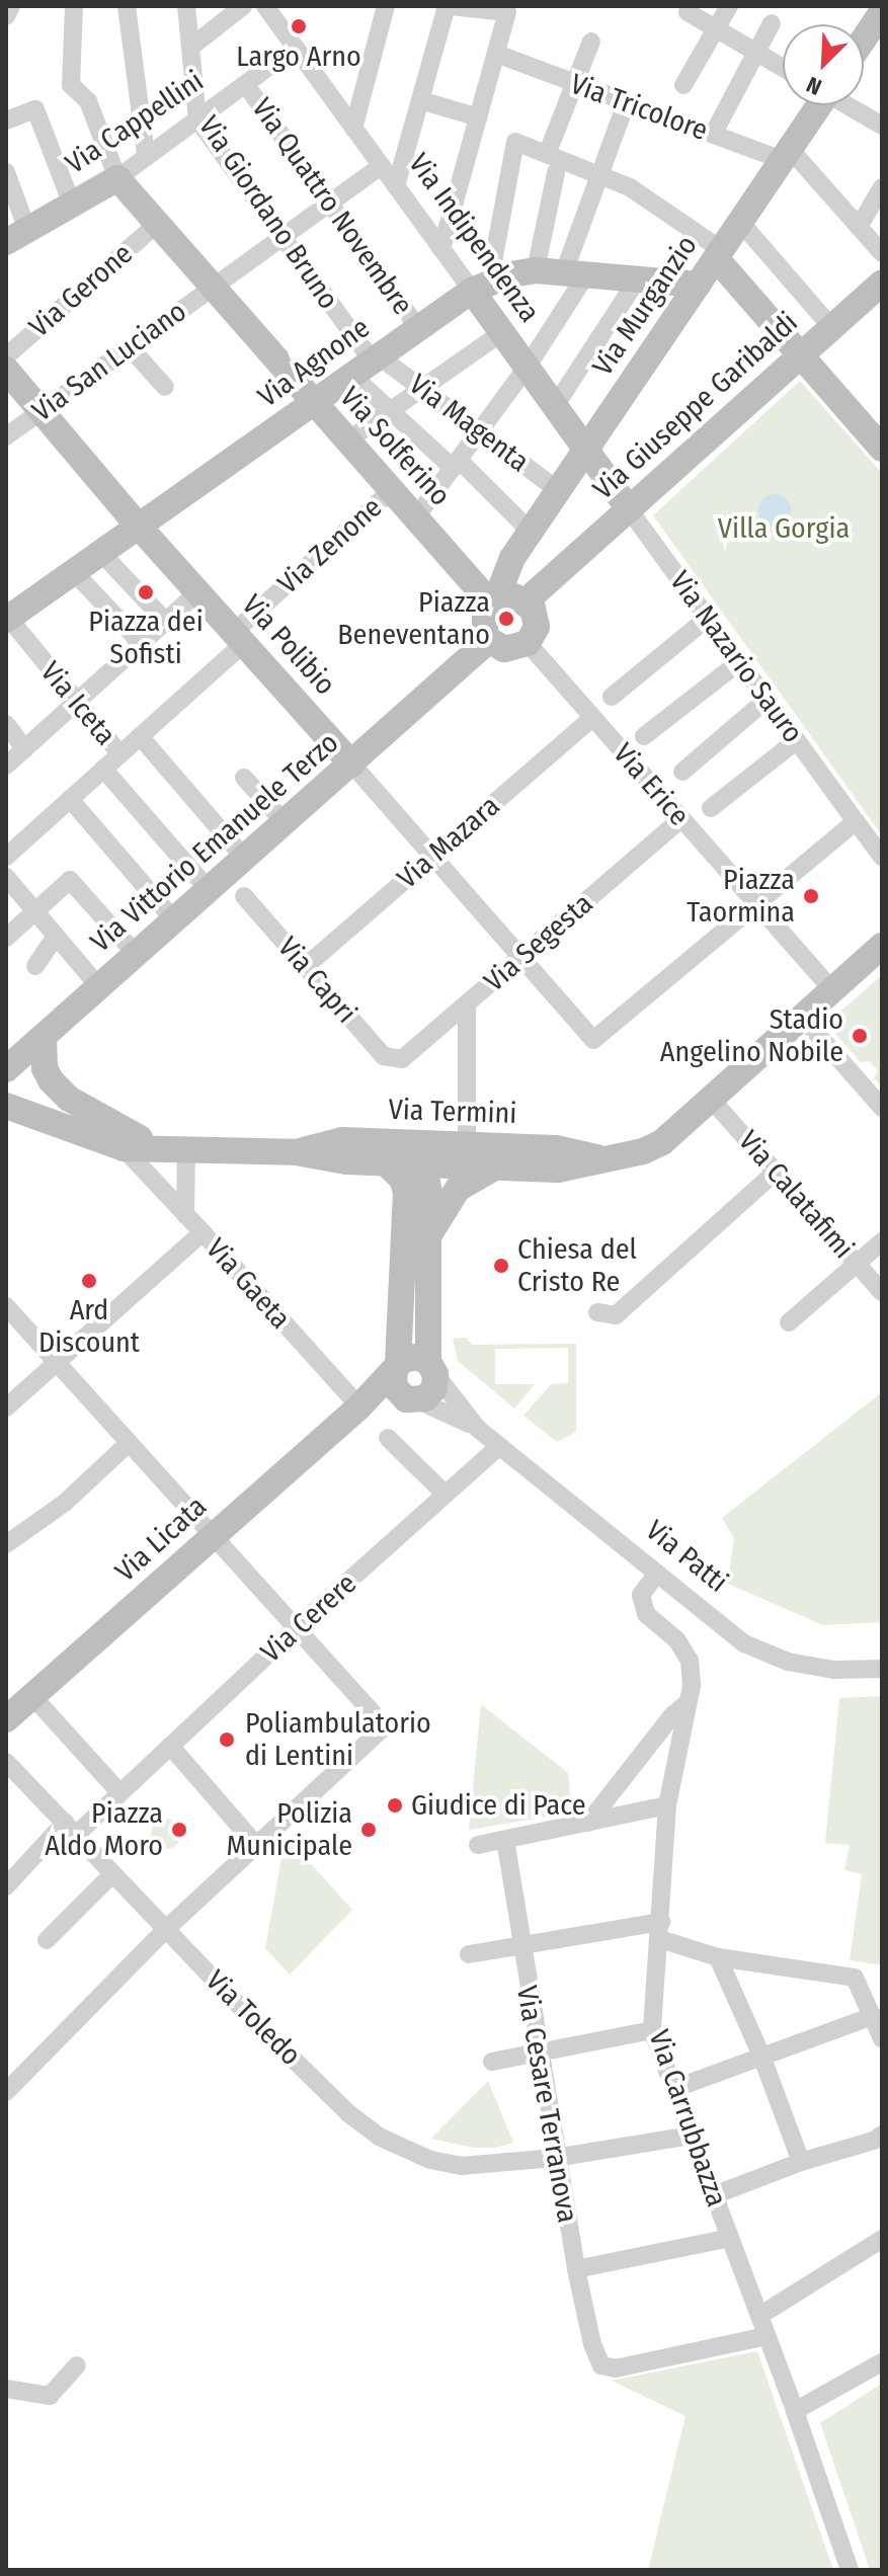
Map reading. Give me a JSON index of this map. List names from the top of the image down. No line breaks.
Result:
{"streets":{"street":["Via Tricolore","Via Cappellini","Via Quattro Novembre","Via Giordano Bruno","Via Indipendenza","Via Gerone","Via Murganzio","Via San Luciano","Via Agnone","Via Giuseppe Garibaldi","Via Magenta","Via Solferino","Via Zenone","Via Polibio","Via Nazario Sauro","Via Iceta","Via Erice","Via Vittorio Emanuele Terzo","Via Mazara","Via Segesta","Via Capri","Via Termini","Via Calatafimi","Via Gaeta","Via Licata","Via Patti","Via Cerere","Via Toledo","Via Cesare Terranova","Via Carrubbazza"]},"crossings":[["Via Tricolore","Via Murganzio"],["Via Cappellini","Via Quattro Novembre"],["Via Cappellini","Via Giordano Bruno"],["Via Cappellini","Via Indipendenza"],["Via Cappellini","Via Solferino"],["Via Quattro Novembre","Via San Luciano"],["Via Quattro Novembre","Via Agnone"],["Via Giordano Bruno","Via San Luciano"],["Via Giordano Bruno","Via Agnone"],["Via Giordano Bruno","Via Magenta"],["Via Indipendenza","Via Murganzio"],["Via Indipendenza","Via San Luciano"],["Via Indipendenza","Via Agnone"],["Via Indipendenza","Via Giuseppe Garibaldi"],["Via Indipendenza","Via Nazario Sauro"],["Via Gerone","Via Solferino"],["Via Murganzio","Via Agnone"],["Via Murganzio","Via Giuseppe Garibaldi"],["Via Murganzio","Via Magenta"],["Via Murganzio","Via Solferino"],["Via Murganzio","Via Erice"],["Via Murganzio","Via Vittorio Emanuele Terzo"],["Via San Luciano","Via Solferino"],["Via San Luciano","Via Polibio"],["Via Agnone","Via Magenta"],["Via Agnone","Via Solferino"],["Via Agnone","Via Polibio"],["Via Agnone","Via Iceta"],["Via Giuseppe Garibaldi","Via Solferino"],["Via Giuseppe Garibaldi","Via Nazario Sauro"],["Via Giuseppe Garibaldi","Via Erice"],["Via Giuseppe Garibaldi","Via Vittorio Emanuele Terzo"],["Via Solferino","Via Zenone"],["Via Solferino","Via Erice"],["Via Solferino","Via Vittorio Emanuele Terzo"],["Via Zenone","Via Polibio"],["Via Zenone","Via Iceta"],["Via Polibio","Via Vittorio Emanuele Terzo"],["Via Erice","Via Vittorio Emanuele Terzo"],["Via Erice","Via Mazara"],["Via Erice","Via Segesta"],["Via Erice","Via Termini"],["Via Vittorio Emanuele Terzo","Via Termini"],["Via Mazara","Via Capri"],["Via Segesta","Via Capri"],["Via Termini","Via Calatafimi"],["Via Gaeta","Via Licata"],["Via Patti","Via Cerere"],["Via Patti","Via Carrubbazza"],["Via Cerere","Via Toledo"],["Via Toledo","Via Cesare Terranova"],["Via Toledo","Via Carrubbazza"],["Via Cesare Terranova","Via Carrubbazza"]],"parks":["Villa Gorgia"],"places":["Largo Arno","Piazza dei Sofisti","Piazza Beneventano","Piazza Taormina","Stadio Angelino Nobile","Chiesa del Cristo Re","Ard Discount","Poliambulatorio di Lentini","Giudice di Pace","Piazza Aldo Moro","Polizia Municipale"],"north":"bottom left"}
